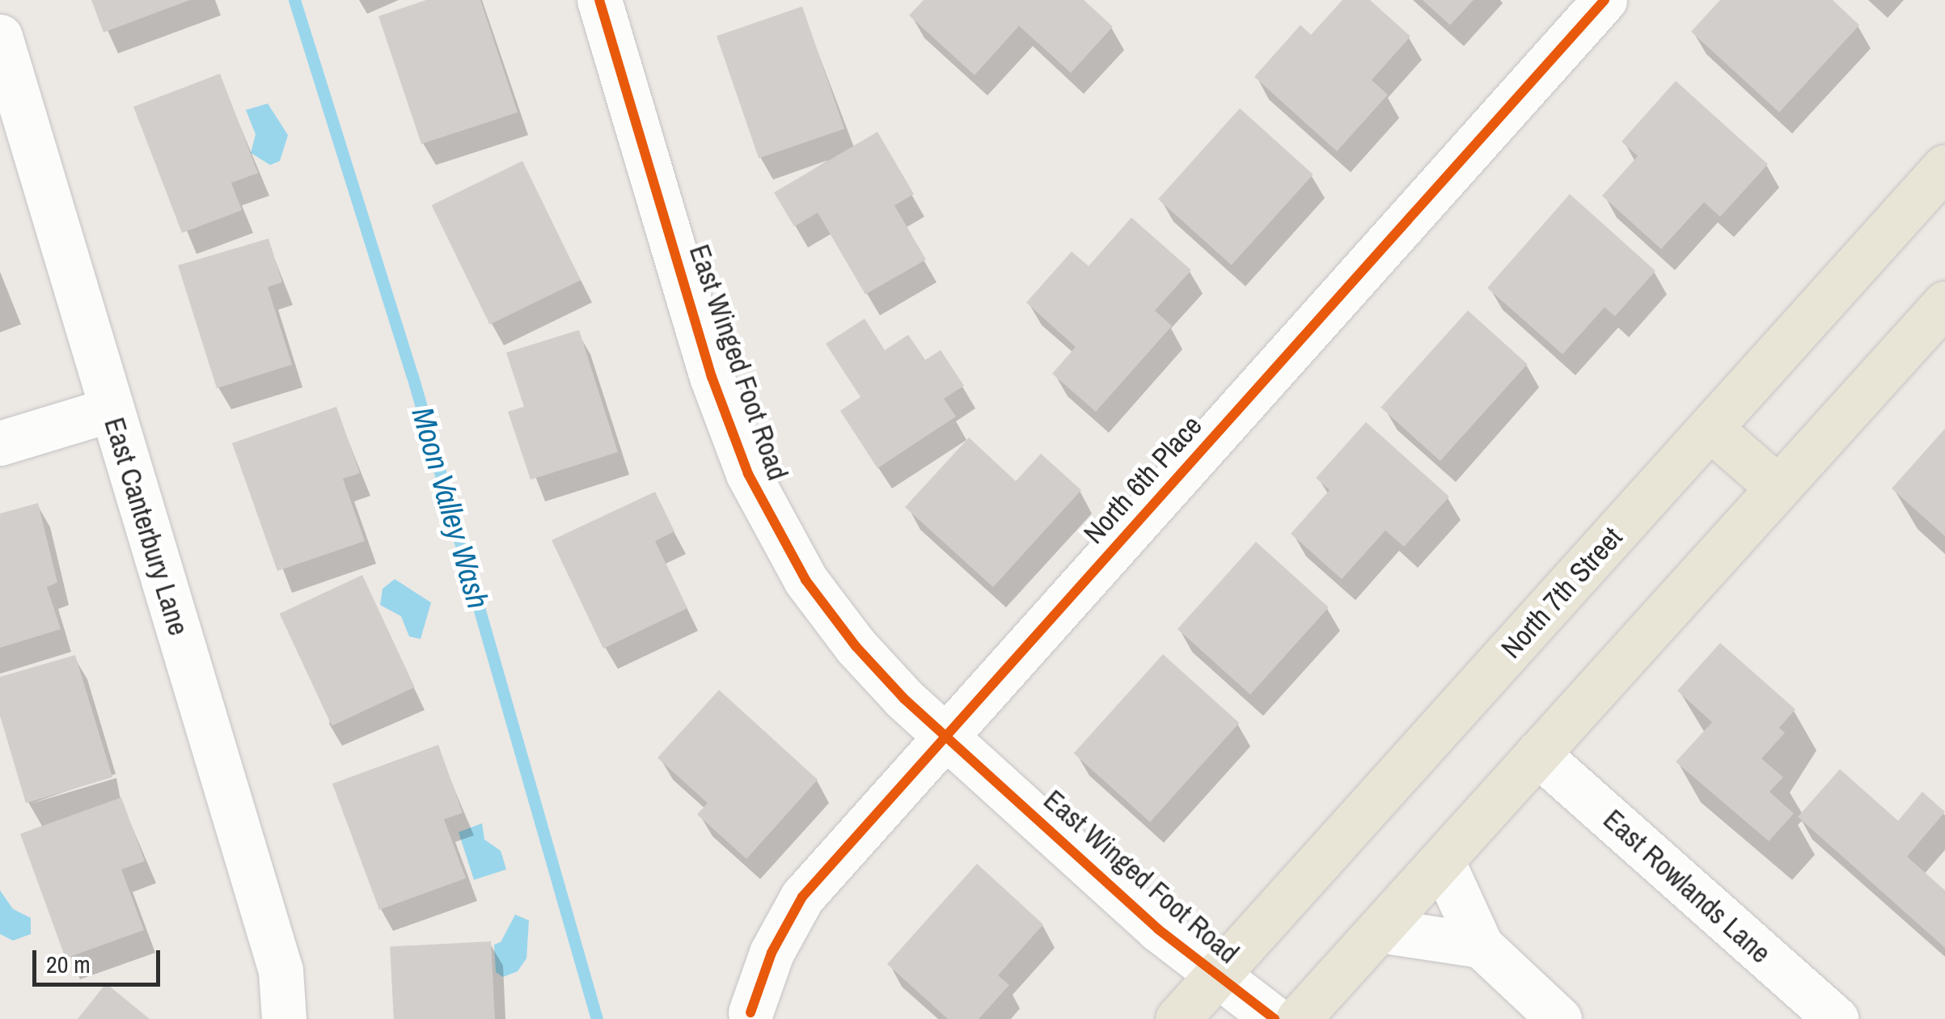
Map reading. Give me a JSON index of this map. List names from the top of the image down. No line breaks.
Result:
{"streets":{"main road":["North 7th Street"],"street":["East Winged Foot Road","North 6th Place","East Canterbury Lane","East Rowlands Lane"]},"crossings":[["East Winged Foot Road","North 6th Place"],["East Winged Foot Road","North 7th Street"]],"water":["Moon Valley Wash"],"scale_bar":"20 m"}
